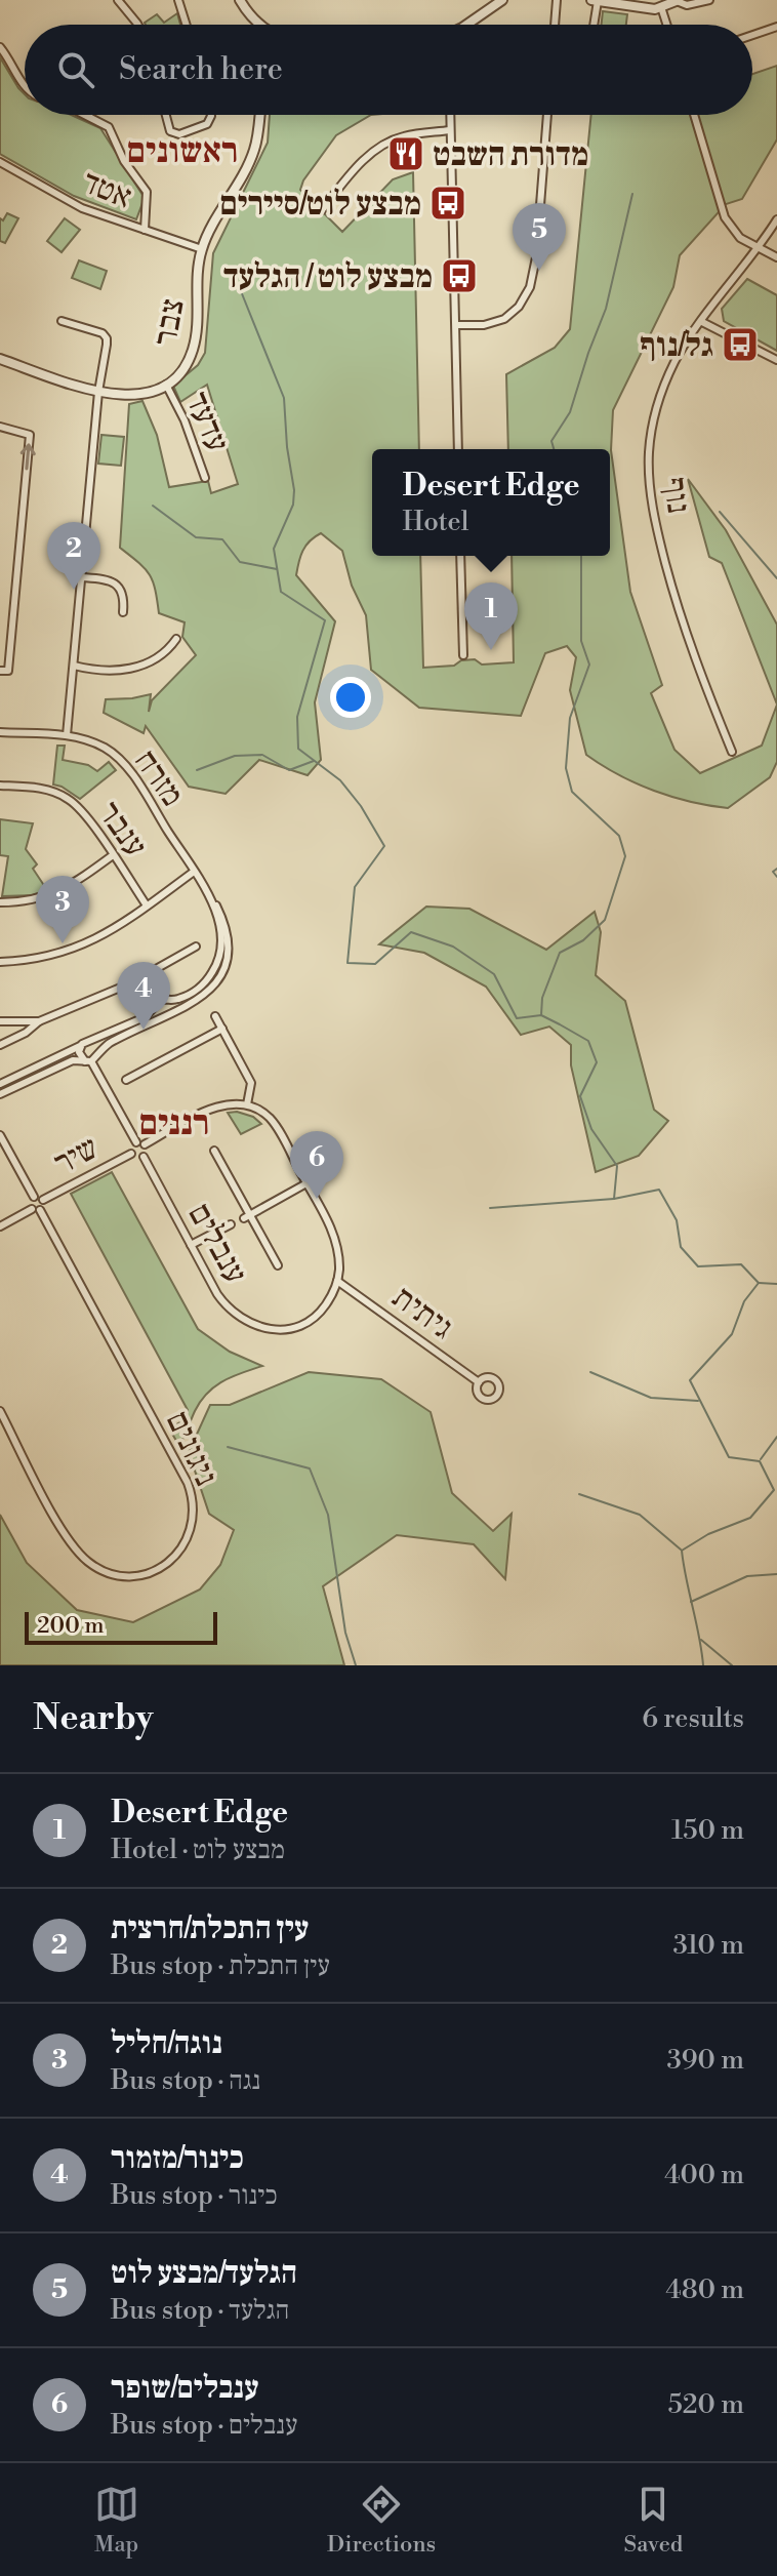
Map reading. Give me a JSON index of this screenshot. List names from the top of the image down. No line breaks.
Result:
{"streets":{"street":["אטד","צבר","עדעד","נוף","מזרח","ענבר","שיר","ענבלים","גיתית","ניגונים"]},"crossings":[["אטד","צבר"],["צבר","עדעד"],["שיר","ענבלים"],["ענבלים","גיתית"]],"districts":["ראשונים","רננים"],"places":{"restaurant":["מדורת השבט"],"bus stop":["מבצע לוט/סיירים","מבצע לוט / הגלעד","גל/נוף"]},"scale_bar":"200 m","page":{"search":"Search here","pins":["5","2","1","3","4","6"],"popup":["Desert Edge","Hotel"],"scale":"200 m","heading":["Nearby","6 results"],"list":[{"mark":"1","name":"Desert Edge","note":"Hotel · מבצע לוט","value":"150 m"},{"mark":"2","name":"עין התכלת/חרצית","note":"Bus stop · עין התכלת","value":"310 m"},{"mark":"3","name":"נוגה/חליל","note":"Bus stop · נגה","value":"390 m"},{"mark":"4","name":"כינור/מזמור","note":"Bus stop · כינור","value":"400 m"},{"mark":"5","name":"הגלעד/מבצע לוט","note":"Bus stop · הגלעד","value":"480 m"},{"mark":"6","name":"ענבלים/שופר","note":"Bus stop · ענבלים","value":"520 m"}],"nav":["Map","Directions","Saved"]}}
